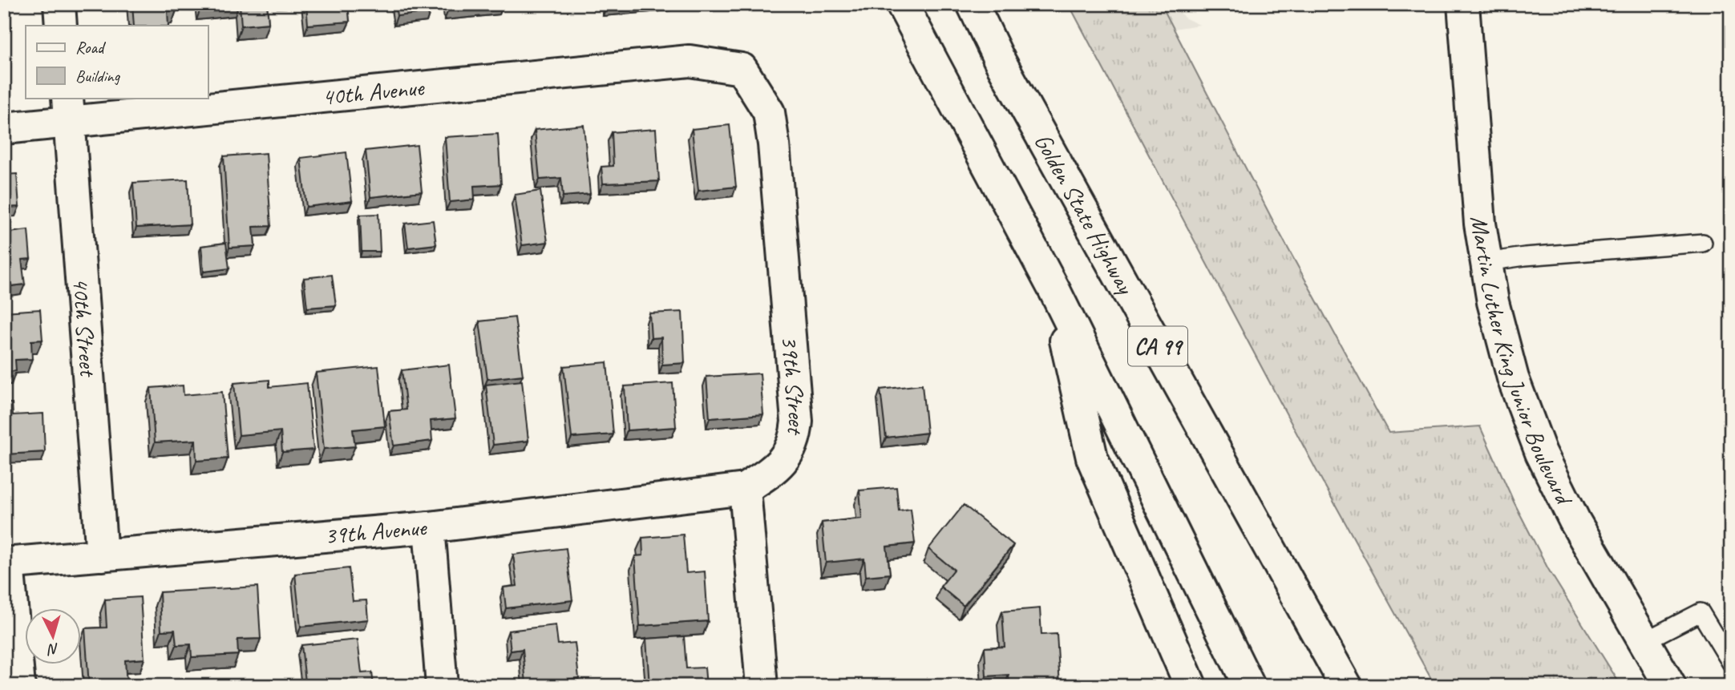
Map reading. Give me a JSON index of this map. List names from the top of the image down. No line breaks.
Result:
{"streets":{"main road":["40th Avenue","Golden State Highway","40th Street","CA 99","Martin Luther King Junior Boulevard","39th Street","39th Avenue"]},"crossings":[["40th Avenue","40th Street"],["40th Avenue","39th Street"],["40th Street","39th Avenue"],["39th Street","39th Avenue"]],"legend":["Road","Building"],"north":"bottom"}
